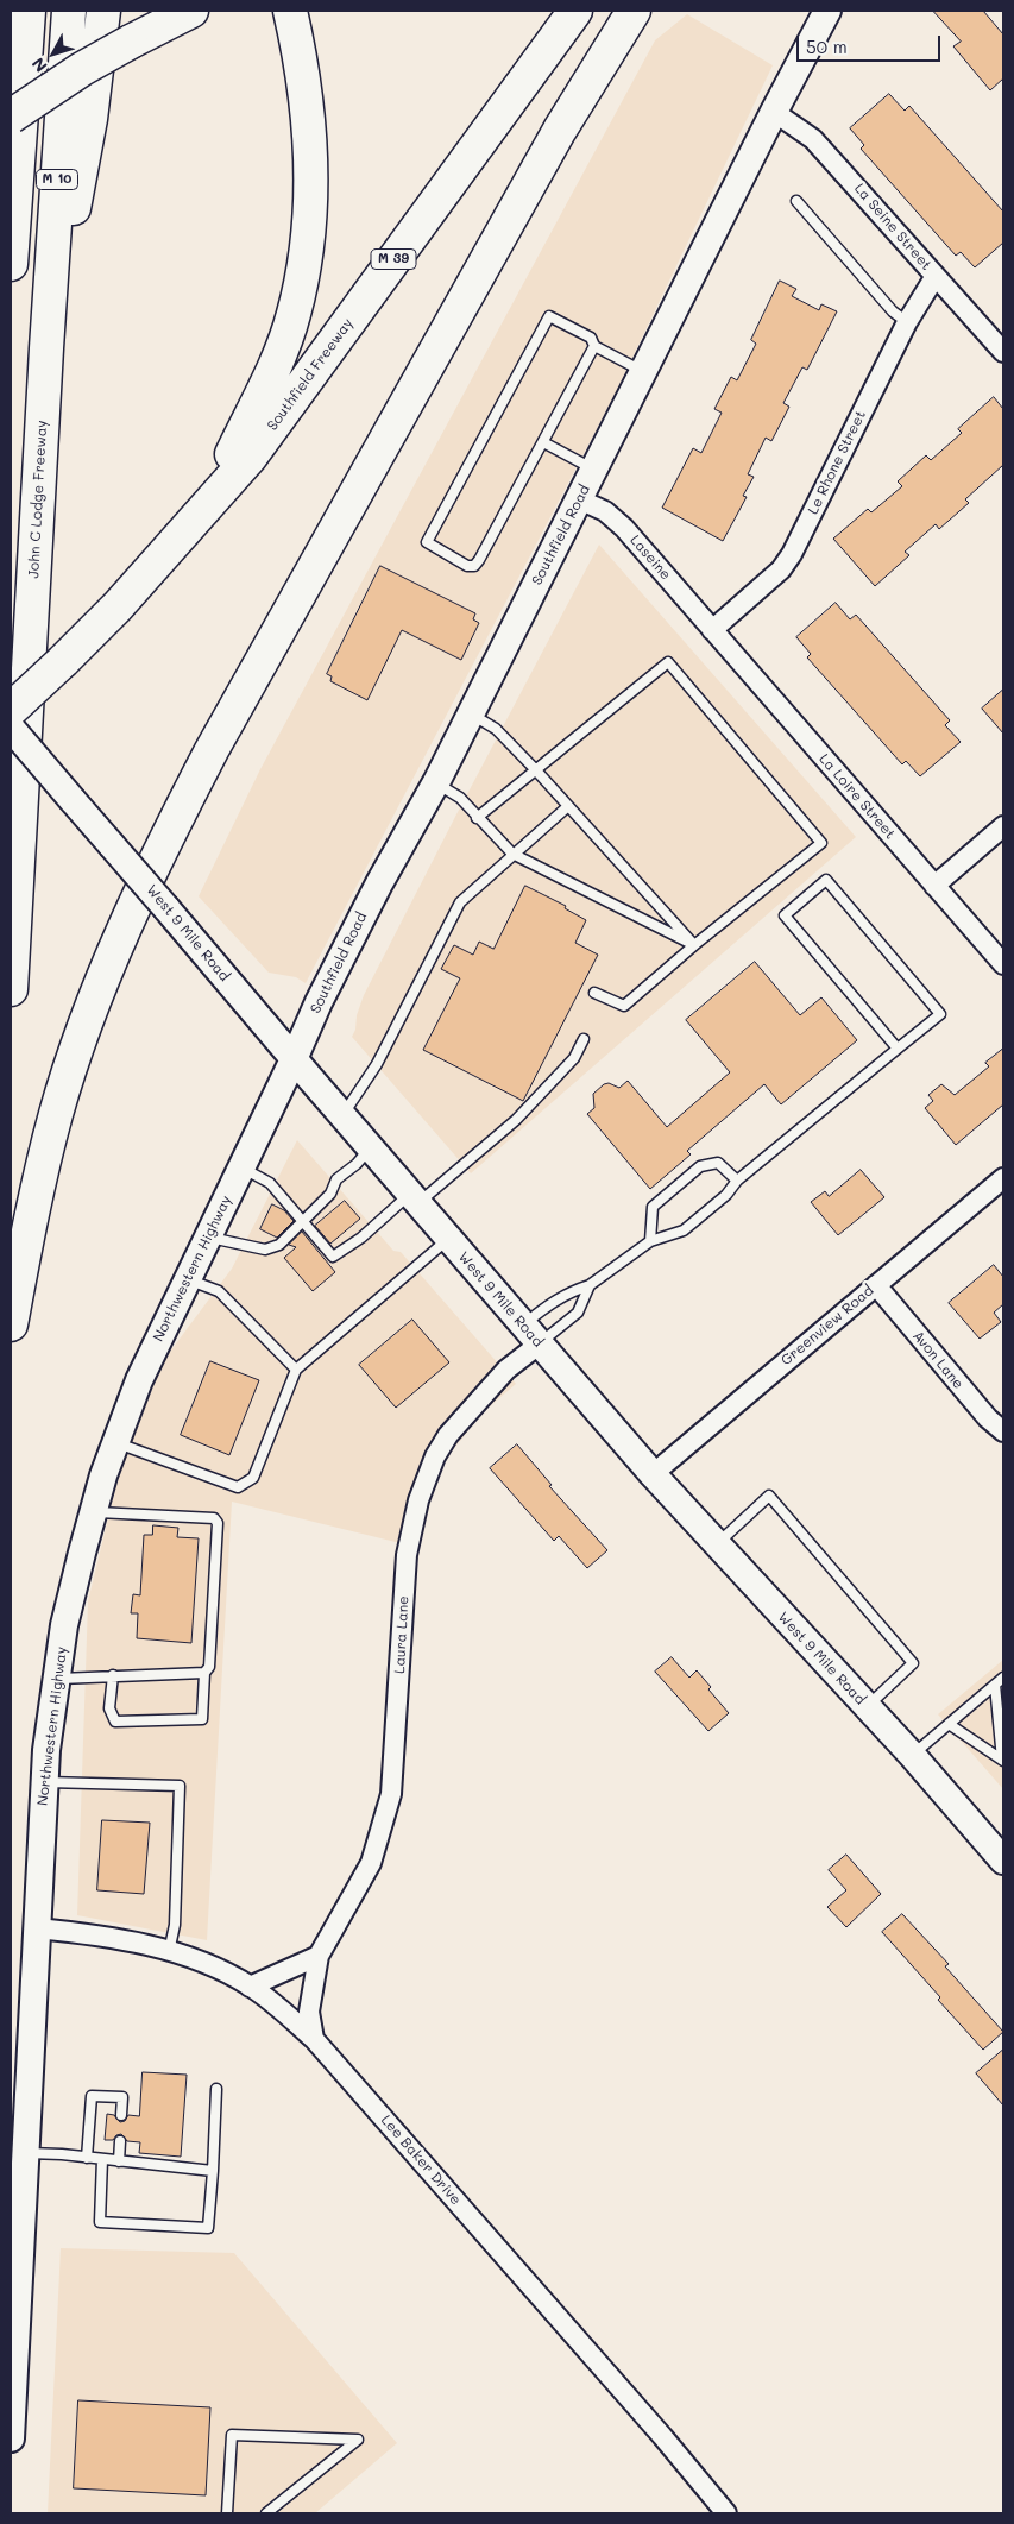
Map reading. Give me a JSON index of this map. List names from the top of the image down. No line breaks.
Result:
{"streets":{"highway":["M 10","M 39","Southfield Freeway","John C Lodge Freeway"],"main road":["Southfield Road","West 9 Mile Road","Northwestern Highway"],"street":["La Seine Street","Le Rhone Street","Laseine","La Loire Street","Greenview Road","Avon Lane","Laura Lane","Lee Baker Drive"]},"crossings":[["La Seine Street","Le Rhone Street"],["La Seine Street","Southfield Road"],["Le Rhone Street","Laseine"],["Le Rhone Street","La Loire Street"],["Southfield Road","Laseine"],["Southfield Road","West 9 Mile Road"],["Southfield Road","Northwestern Highway"],["Laseine","La Loire Street"],["West 9 Mile Road","Northwestern Highway"],["West 9 Mile Road","Greenview Road"],["West 9 Mile Road","Laura Lane"],["Northwestern Highway","Lee Baker Drive"],["Greenview Road","Avon Lane"],["Laura Lane","Lee Baker Drive"]],"scale_bar":"50 m","north":"bottom left"}
